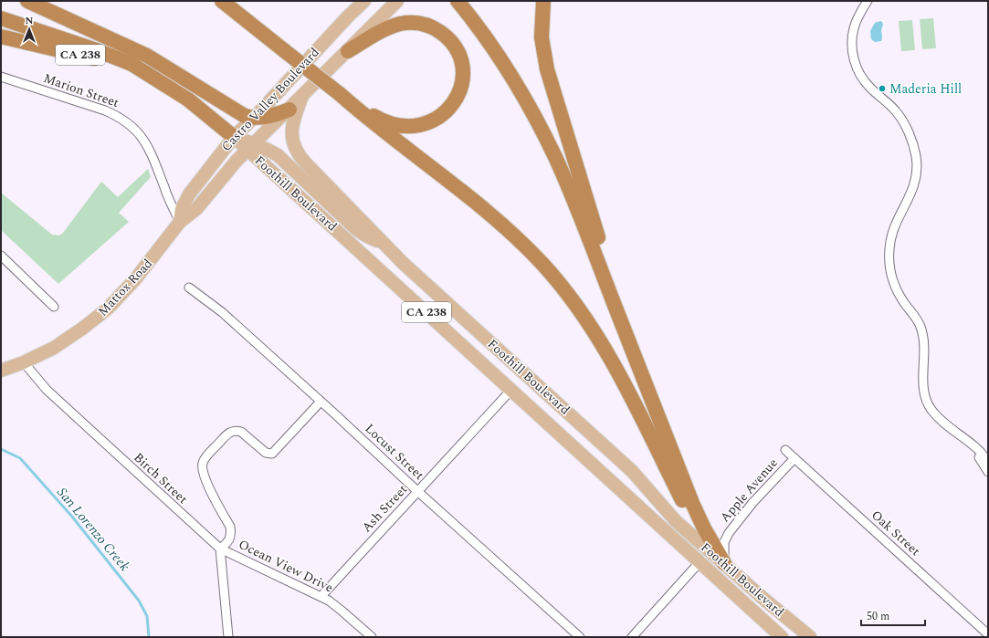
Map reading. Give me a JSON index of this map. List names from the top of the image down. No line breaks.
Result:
{"streets":{"highway":["CA 238"],"main road":["Castro Valley Boulevard","Foothill Boulevard","Mattox Road"],"street":["Marion Street","Locust Street","Birch Street","Apple Avenue","Ash Street","Oak Street","Ocean View Drive"]},"crossings":[["CA 238","Castro Valley Boulevard"],["CA 238","Foothill Boulevard"],["Marion Street","Castro Valley Boulevard"],["Marion Street","Mattox Road"],["Castro Valley Boulevard","Foothill Boulevard"],["Castro Valley Boulevard","Mattox Road"],["Foothill Boulevard","Apple Avenue"],["Foothill Boulevard","Ash Street"],["Mattox Road","Birch Street"],["Locust Street","Ash Street"],["Birch Street","Ocean View Drive"],["Apple Avenue","Oak Street"],["Ash Street","Ocean View Drive"]],"water":["San Lorenzo Creek"],"places":["Maderia Hill"],"scale_bar":"50 m","north":"top"}
